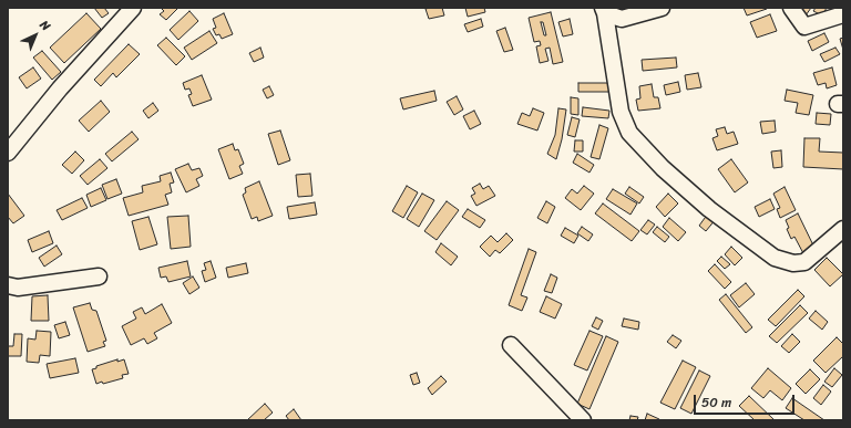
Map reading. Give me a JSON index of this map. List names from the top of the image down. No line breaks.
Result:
{"scale_bar":"50 m","north":"top right"}
